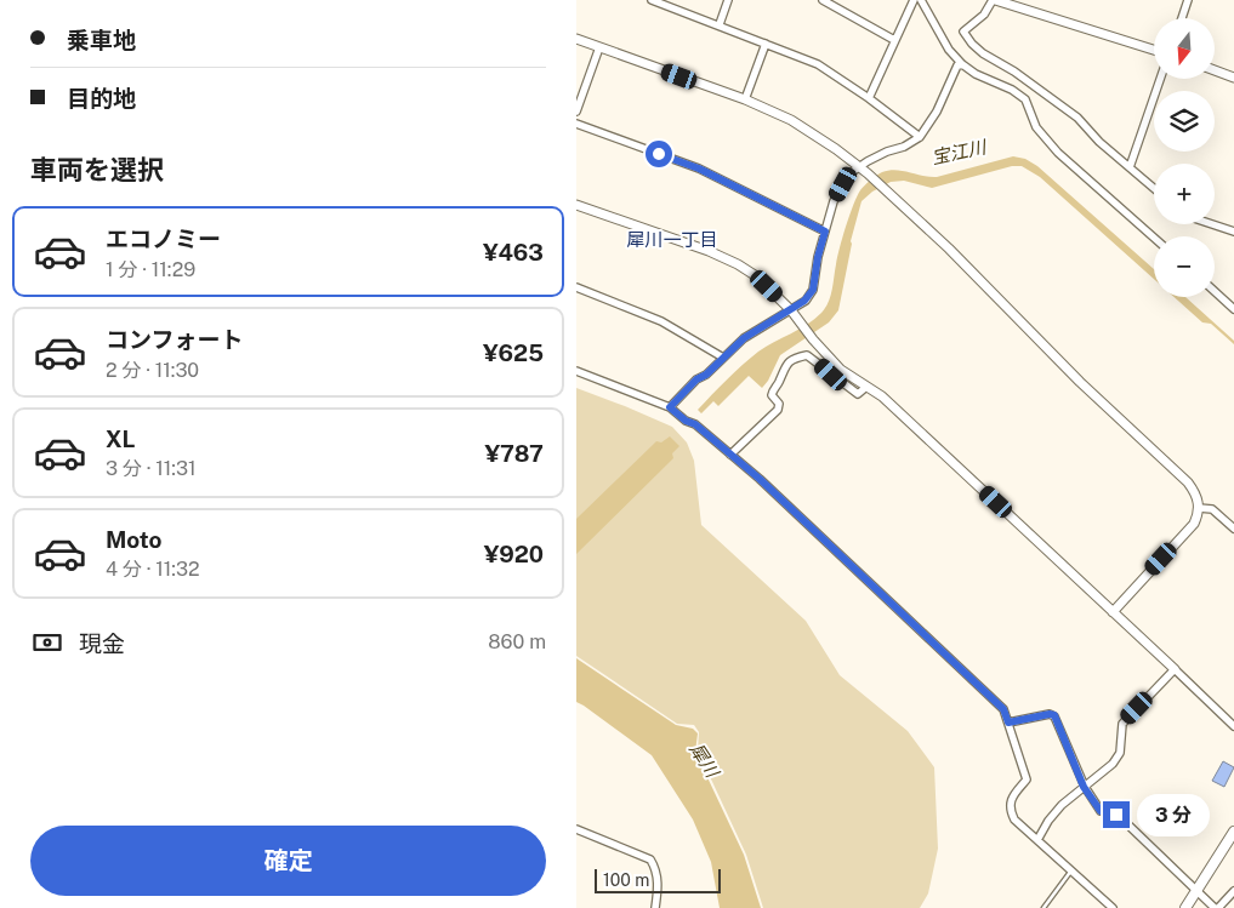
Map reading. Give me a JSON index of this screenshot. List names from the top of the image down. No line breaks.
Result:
{"districts":["犀川一丁目"],"water":["宝江川","犀川"],"scale_bar":"100 m","north":"bottom","page":{"banner":["乗車地","目的地"],"map_buttons":["+","−"],"heading":"車両を選択","list":[{"name":"エコノミー","note":"1 分 · 11:29","value":"¥463"},{"name":"コンフォート","note":"2 分 · 11:30","value":"¥625"},{"name":"XL","note":"3 分 · 11:31","value":"¥787"},{"name":"Moto","note":"4 分 · 11:32","value":"¥920"}],"pay":["現金","860 m"],"bubble":"3 分","buttons":"確定","scale":"100 m"}}
